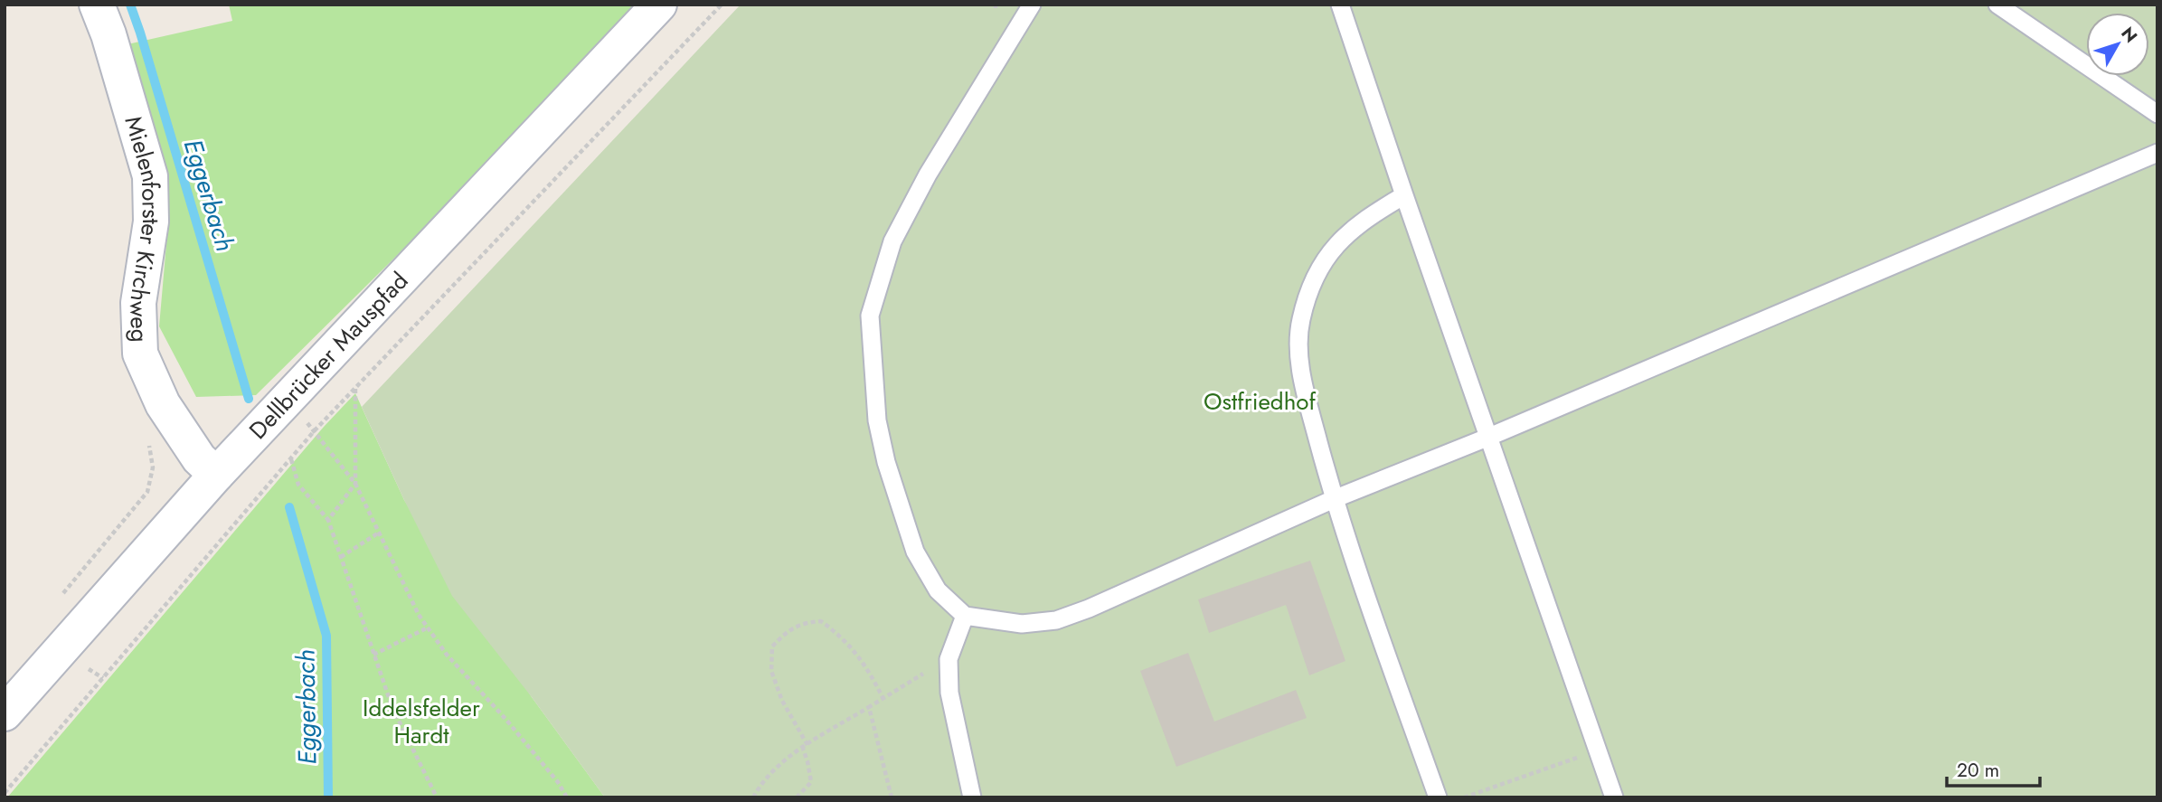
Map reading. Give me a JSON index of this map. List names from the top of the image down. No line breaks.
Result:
{"streets":{"main road":["Mielenforster Kirchweg","Dellbrücker Mauspfad"]},"crossings":[["Mielenforster Kirchweg","Dellbrücker Mauspfad"]],"water":["Eggerbach"],"parks":["Ostfriedhof","Iddelsfelder Hardt"],"scale_bar":"20 m","north":"top right"}
